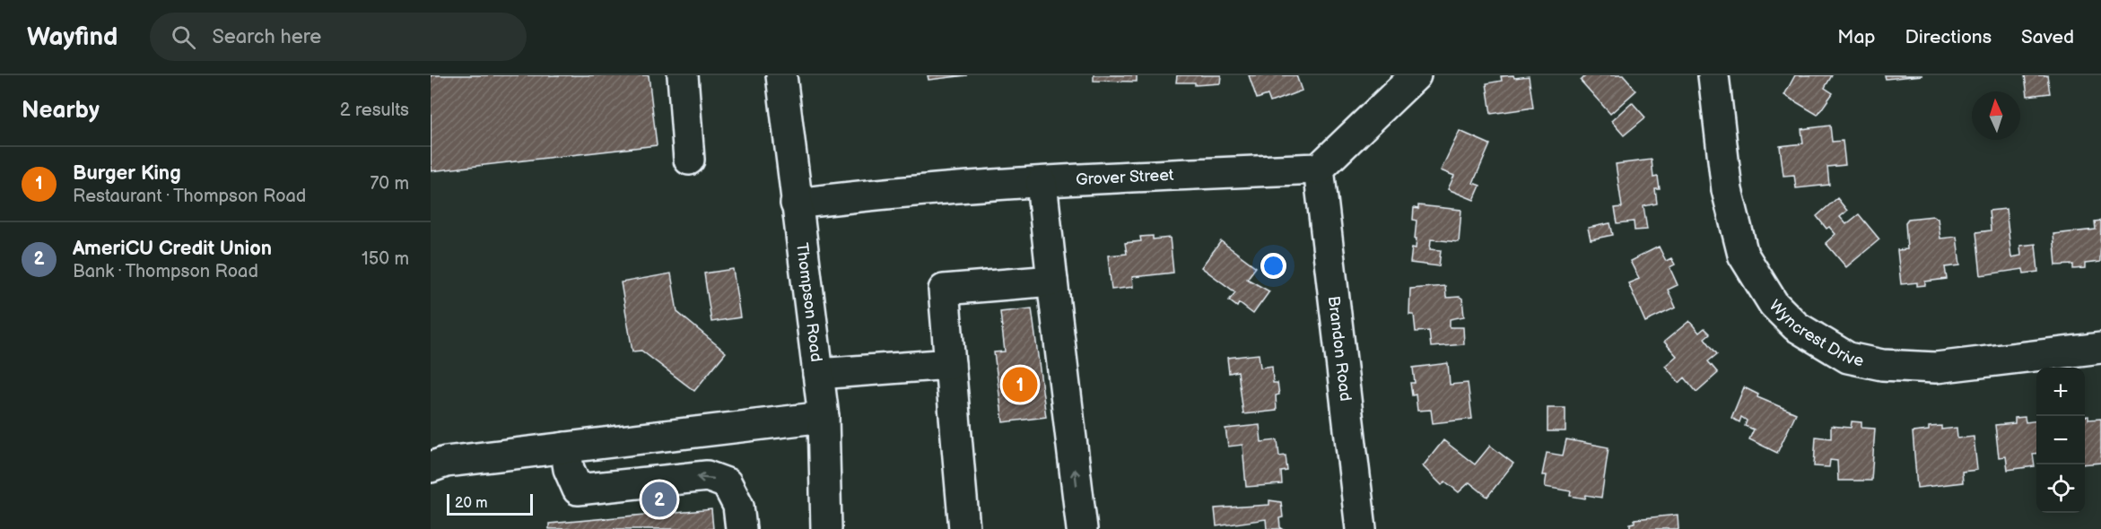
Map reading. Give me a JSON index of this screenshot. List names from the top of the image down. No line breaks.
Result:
{"streets":{"street":["Grover Street","Thompson Road","Wyncrest Drive","Brandon Road"]},"crossings":[["Grover Street","Thompson Road"],["Grover Street","Brandon Road"]],"scale_bar":"20 m","north":"top","page":{"header":"Wayfind","search":"Search here","nav":["Map","Directions","Saved"],"heading":["Nearby","2 results"],"list":[{"mark":"1","name":"Burger King","note":"Restaurant · Thompson Road","value":"70 m"},{"mark":"2","name":"AmeriCU Credit Union","note":"Bank · Thompson Road","value":"150 m"}],"pins":["1","2"],"map_buttons":["+","−"],"scale":"20 m"}}
